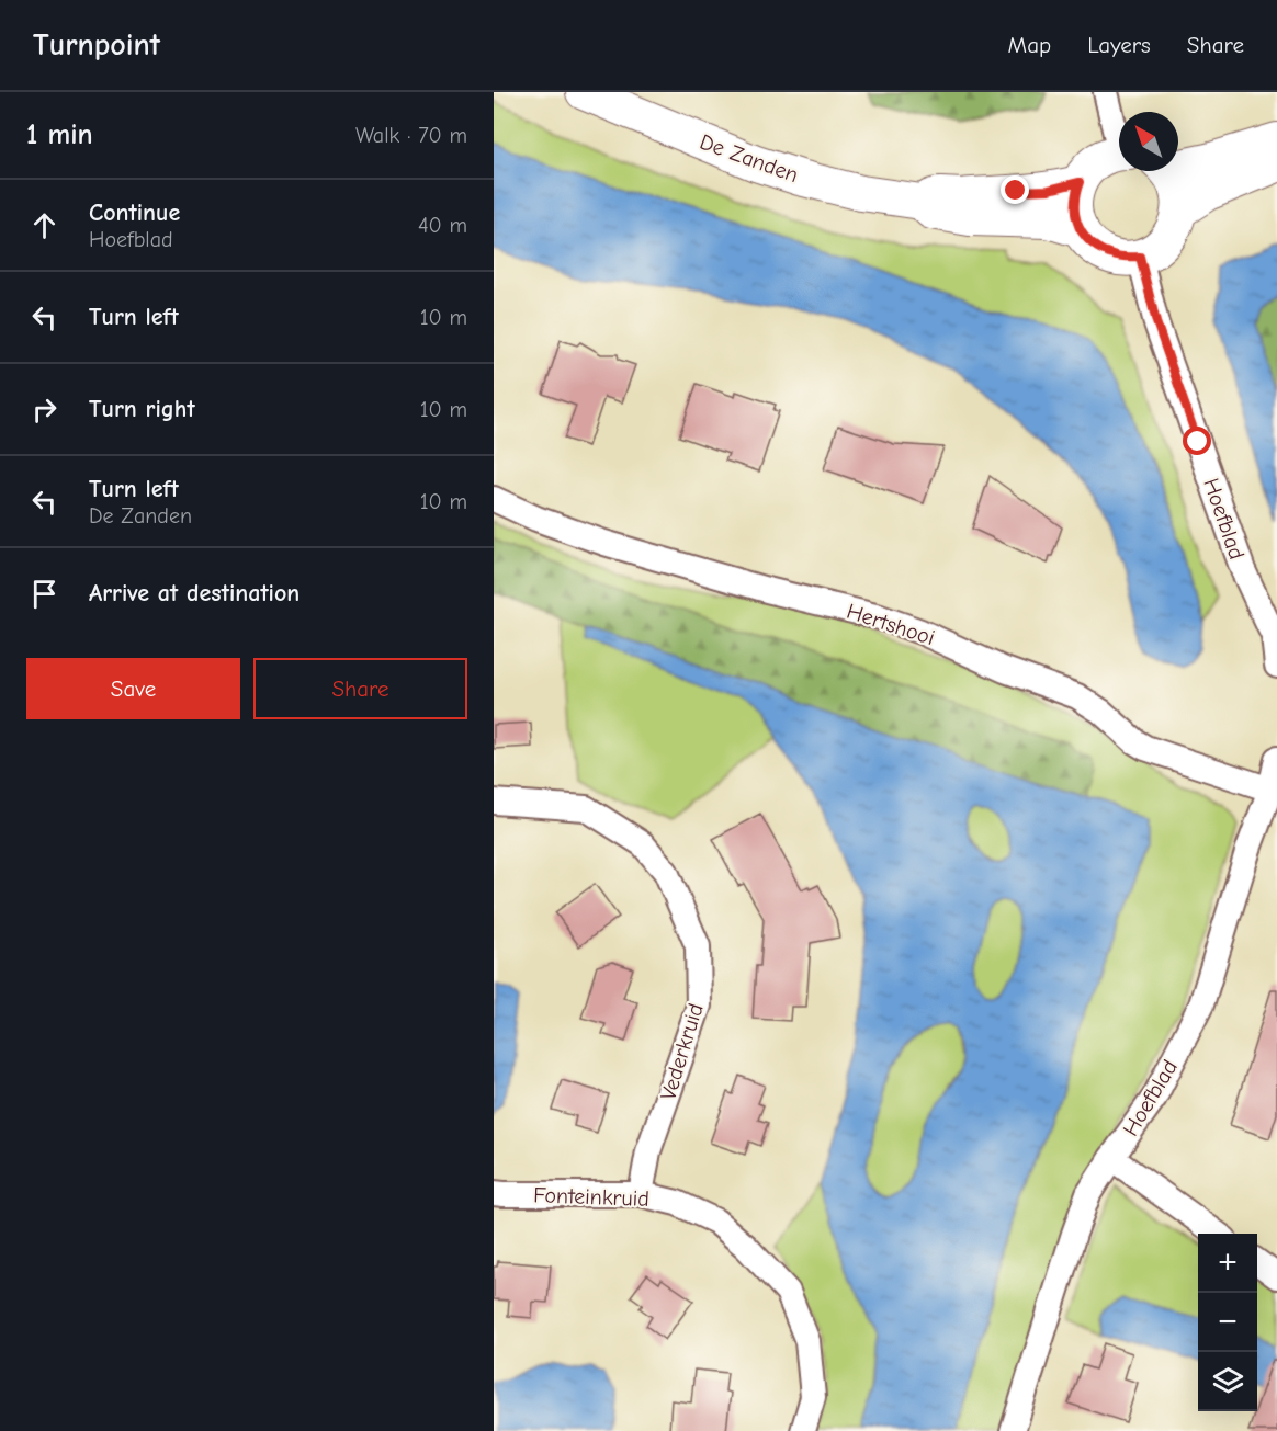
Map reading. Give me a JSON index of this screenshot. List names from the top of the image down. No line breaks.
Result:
{"streets":{"main road":["De Zanden"],"street":["Hoefblad","Hertshooi","Vederkruid","Fonteinkruid"]},"crossings":[["Hoefblad","Hertshooi"],["Vederkruid","Fonteinkruid"]],"north":"top left","page":{"header":"Turnpoint","nav":["Map","Layers","Share"],"heading":["1 min","Walk · 70 m"],"list":[["Continue","Hoefblad","40 m"],["Turn left","10 m"],["Turn right","10 m"],["Turn left","De Zanden","10 m"],"Arrive at destination"],"buttons":["Save","Share"],"map_buttons":["+","−"]}}
